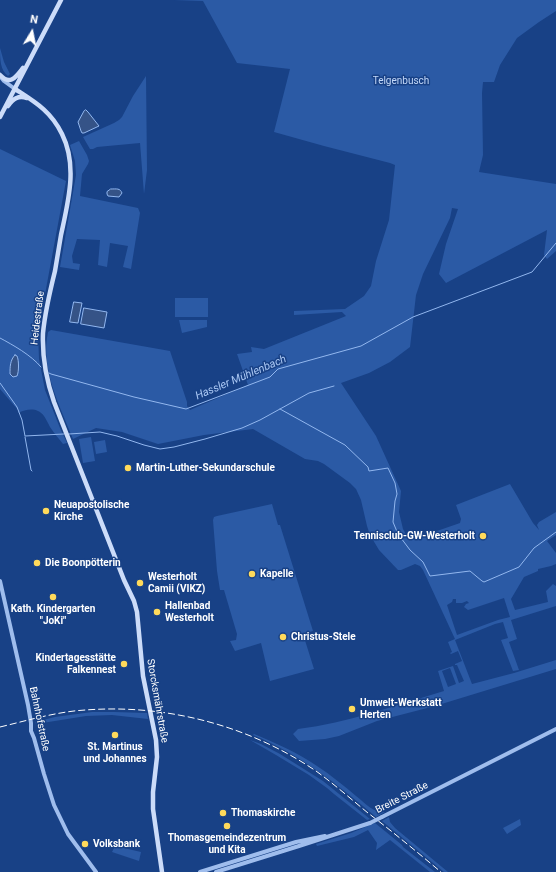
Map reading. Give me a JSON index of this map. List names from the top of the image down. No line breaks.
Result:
{"streets":{"main road":["Heidestraße","Storcksmährstraße"],"street":["Bahnhofstraße","Breite Straße"]},"crossings":[["Heidestraße","Storcksmährstraße"]],"water":["Hassler Mühlenbach"],"parks":["Telgenbusch"],"places":["Martin-Luther-Sekundarschule","Neuapostolische Kirche","Tennisclub-GW-Westerholt","Die Boonpötterin","Kapelle","Westerholt Camii (VIKZ)","Kath. Kindergarten \"JoKi\"","Hallenbad Westerholt","Christus-Stele","Kindertagesstätte Falkennest","Umwelt-Werkstatt Herten","St. Martinus und Johannes","Thomaskirche","Thomasgemeindezentrum und Kita","Volksbank"],"north":"top"}
